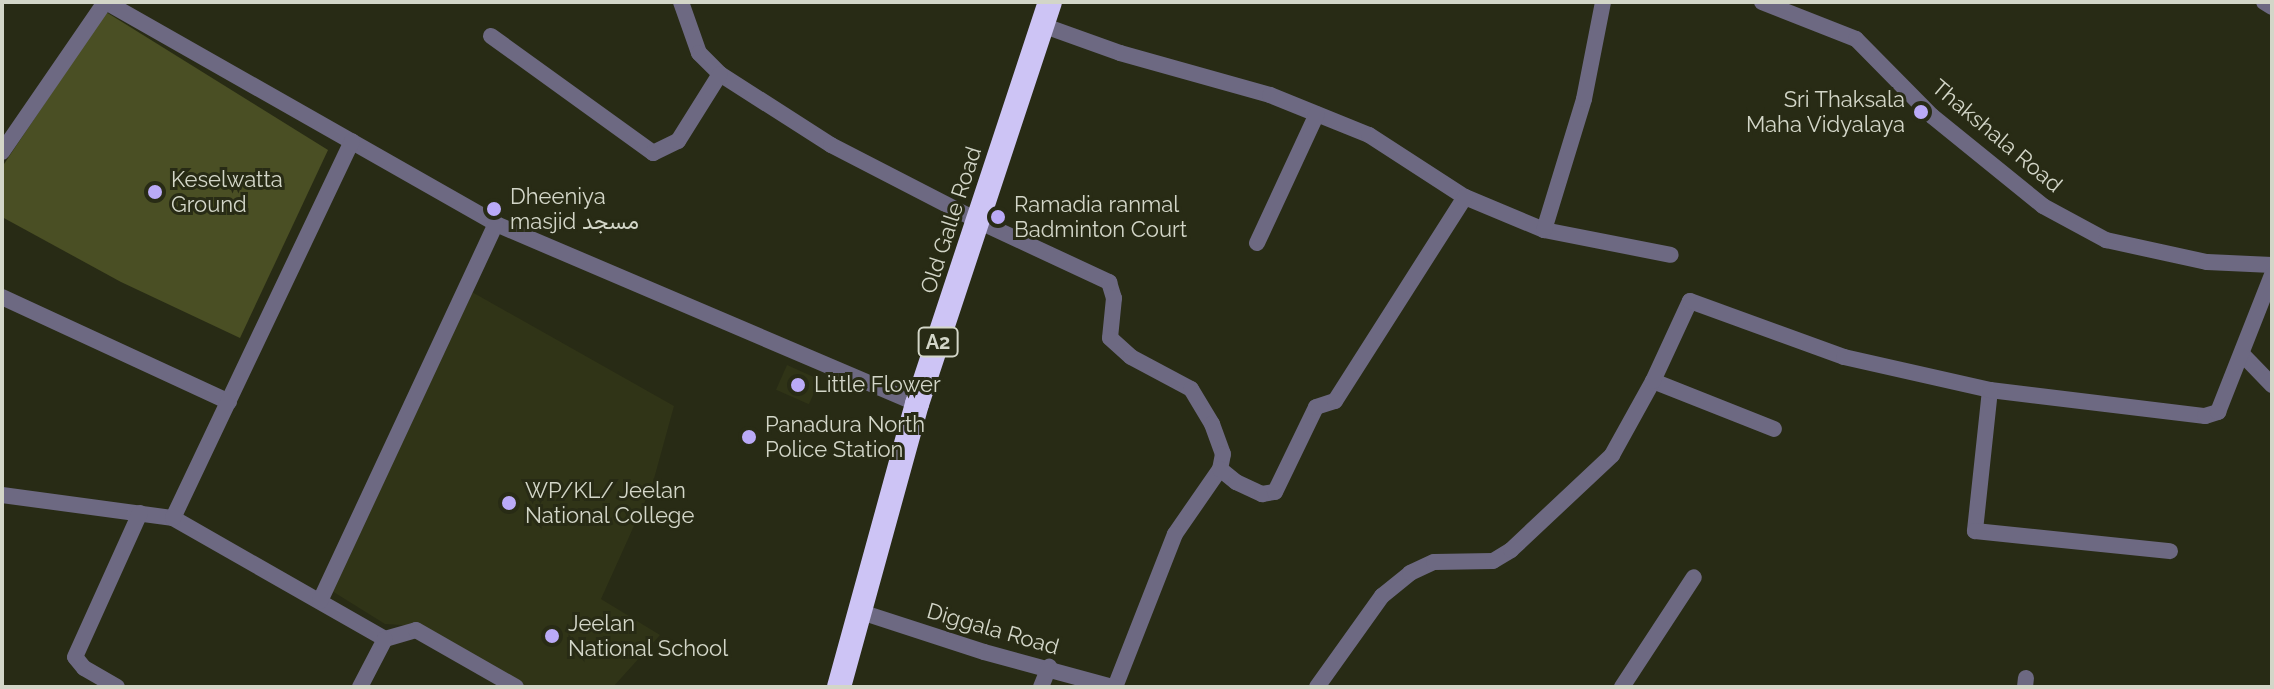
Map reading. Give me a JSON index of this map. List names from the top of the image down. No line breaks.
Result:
{"streets":{"highway":["Old Galle Road","A2"],"street":["Thakshala Road","Diggala Road"]},"crossings":[["Old Galle Road","Diggala Road"]],"places":["Sri Thaksala Maha Vidyalaya","Keselwatta Ground","Dheeniya masjid مسجد","Ramadia ranmal Badminton Court","Little Flower","Panadura North Police Station","WP/KL/ Jeelan National College","Jeelan National School"]}
